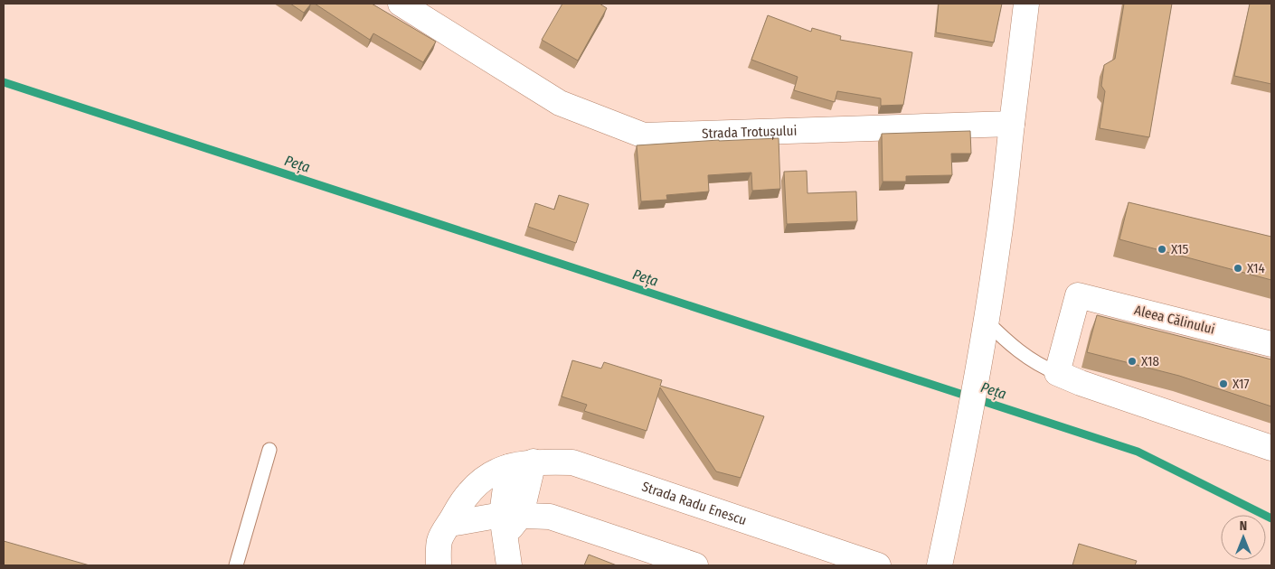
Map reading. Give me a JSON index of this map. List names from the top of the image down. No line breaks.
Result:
{"streets":{"street":["Strada Trotușului","Aleea Călinului","Strada Radu Enescu"]},"water":["Peța"],"places":["X15","X14","X18","X17"],"north":"top"}
